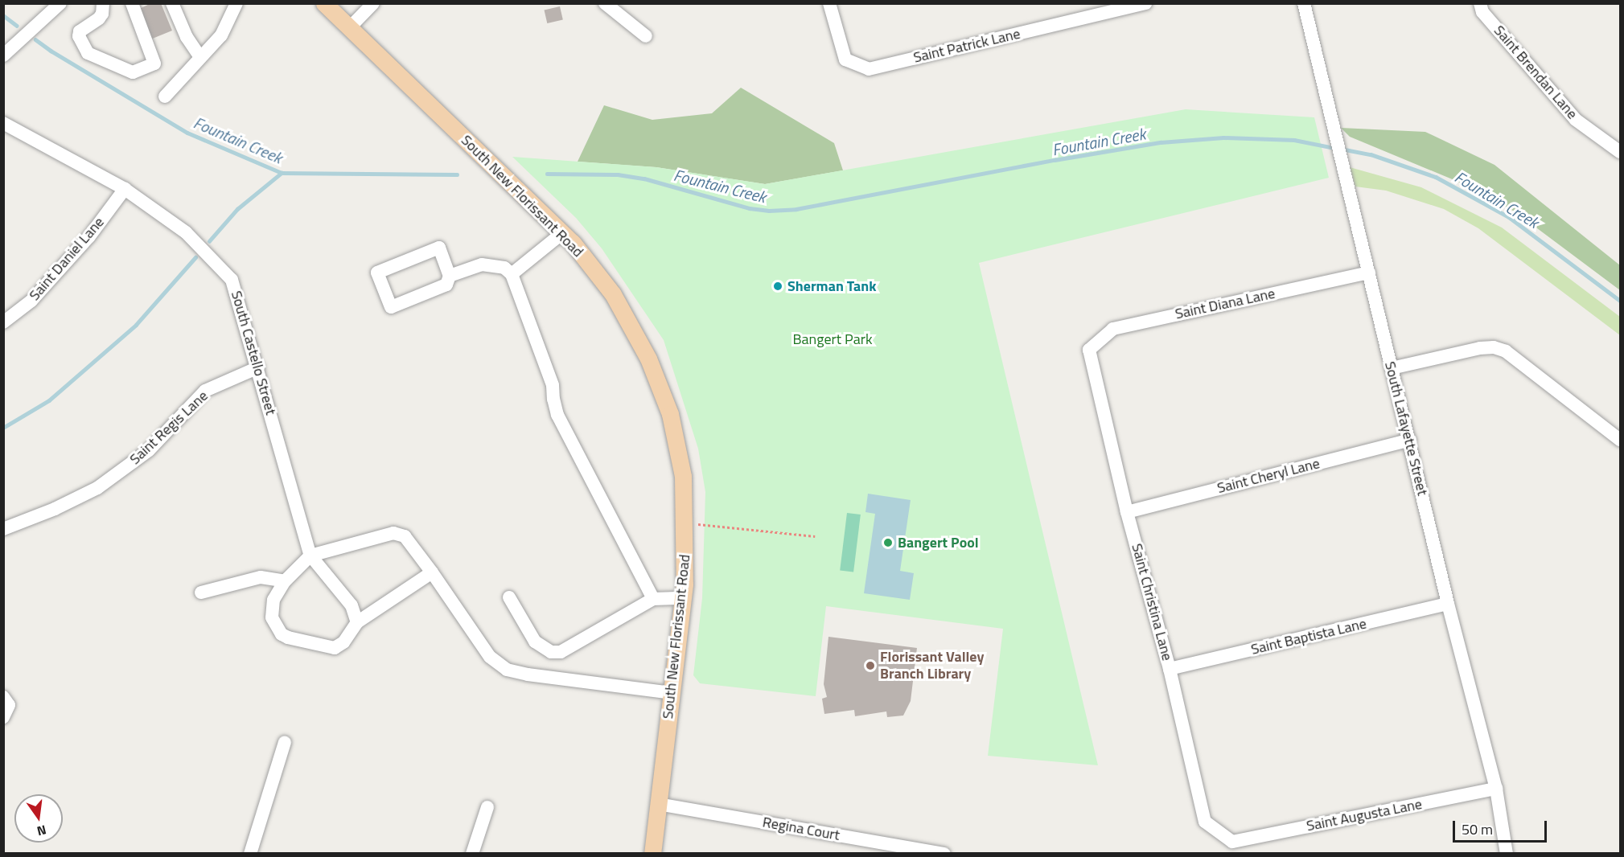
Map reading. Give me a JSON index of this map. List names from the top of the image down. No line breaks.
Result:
{"streets":{"main road":["South New Florissant Road"],"street":["Saint Patrick Lane","Saint Brendan Lane","Saint Daniel Lane","Saint Diana Lane","South Castello Street","Saint Regis Lane","South Lafayette Street","Saint Cheryl Lane","Saint Christina Lane","Saint Baptista Lane","Saint Augusta Lane","Regina Court"]},"crossings":[["South New Florissant Road","Regina Court"],["Saint Daniel Lane","South Castello Street"],["Saint Diana Lane","South Lafayette Street"],["Saint Diana Lane","Saint Christina Lane"],["South Castello Street","Saint Regis Lane"],["South Lafayette Street","Saint Cheryl Lane"],["South Lafayette Street","Saint Baptista Lane"],["South Lafayette Street","Saint Augusta Lane"],["Saint Cheryl Lane","Saint Christina Lane"],["Saint Christina Lane","Saint Baptista Lane"],["Saint Christina Lane","Saint Augusta Lane"]],"water":["Fountain Creek"],"parks":["Bangert Park"],"places":["Sherman Tank","Bangert Pool","Florissant Valley Branch Library"],"scale_bar":"50 m","north":"bottom"}
